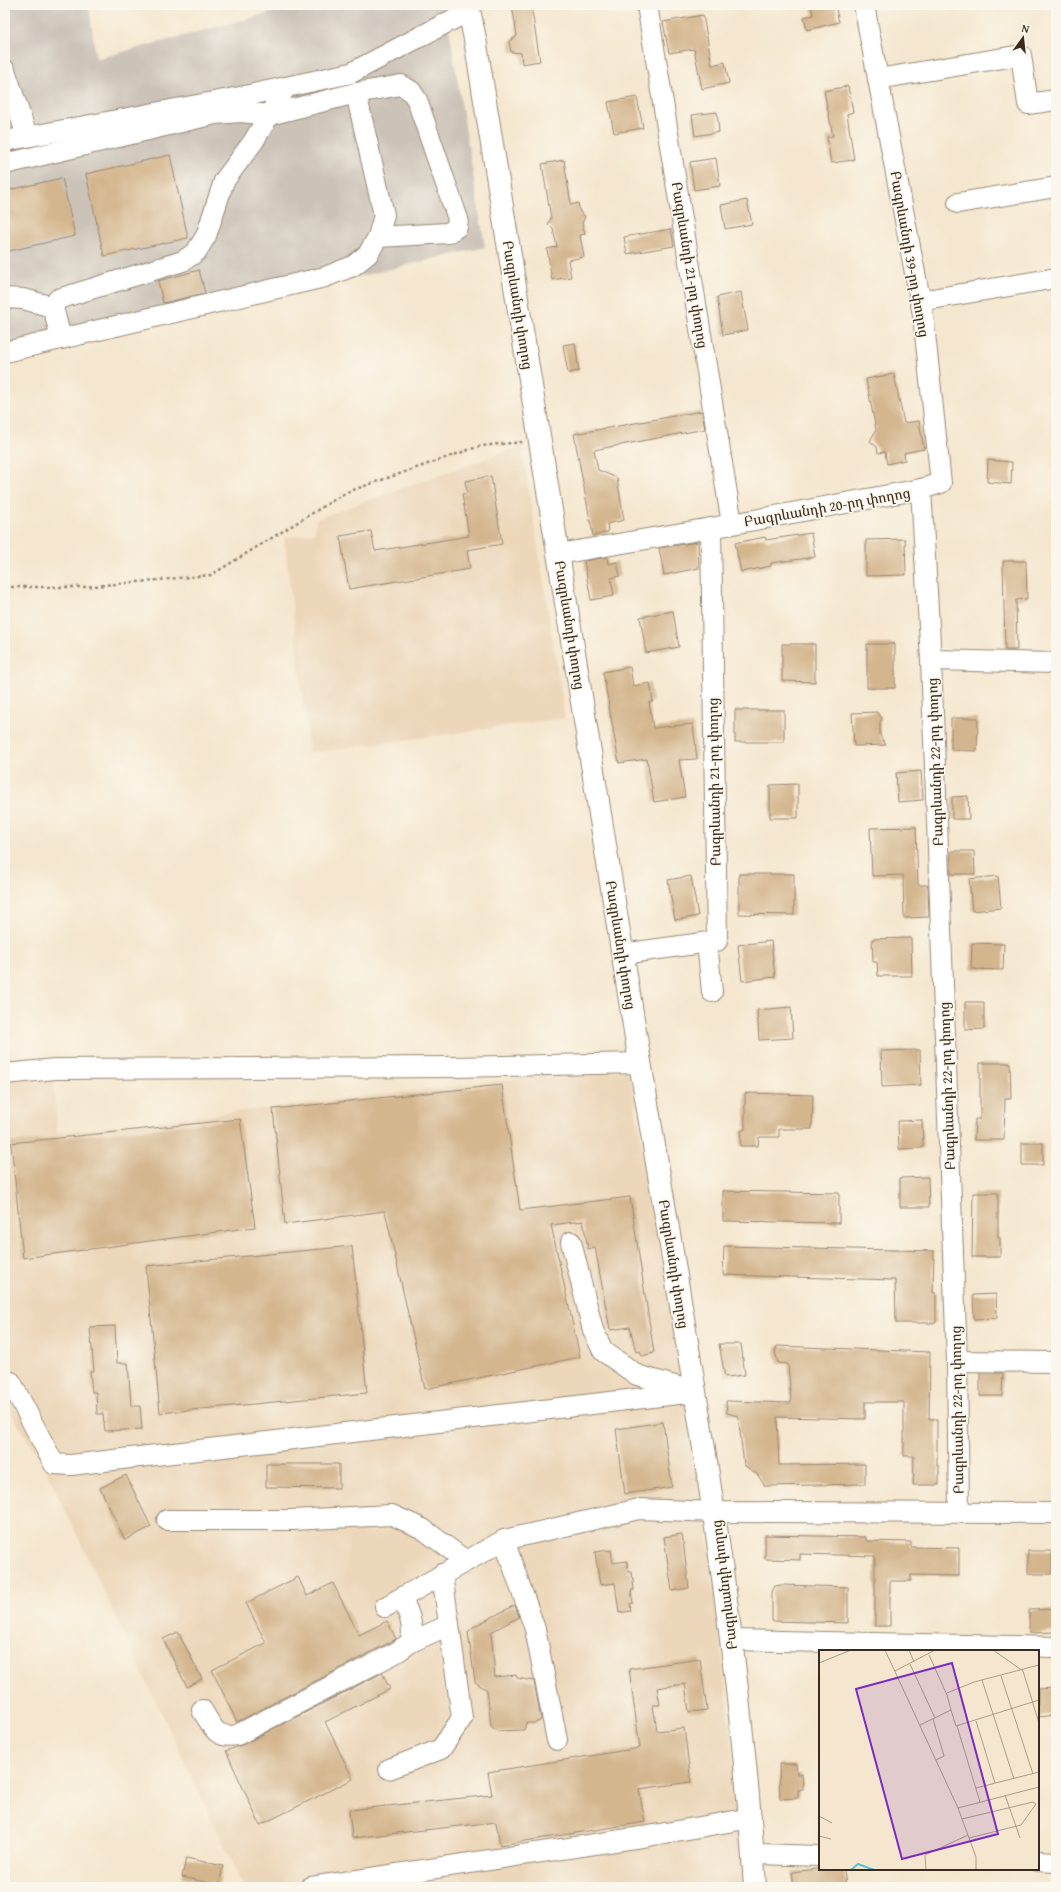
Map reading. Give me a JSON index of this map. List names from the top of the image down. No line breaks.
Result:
{"streets":{"main road":["Բագրևանդի փողոց"],"street":["Բագրևանդի 39-րդ փողոց","Բագրևանդի 21-րդ փողոց","Բագրևանդի 20-րդ փողոց","Բագրևանդի 22-րդ փողոց"]},"crossings":[["Բագրևանդի 39-րդ փողոց","Բագրևանդի 20-րդ փողոց"],["Բագրևանդի 21-րդ փողոց","Բագրևանդի 20-րդ փողոց"],["Բագրևանդի փողոց","Բագրևանդի 20-րդ փողոց"],["Բագրևանդի 20-րդ փողոց","Բագրևանդի 22-րդ փողոց"]],"north":"top"}
